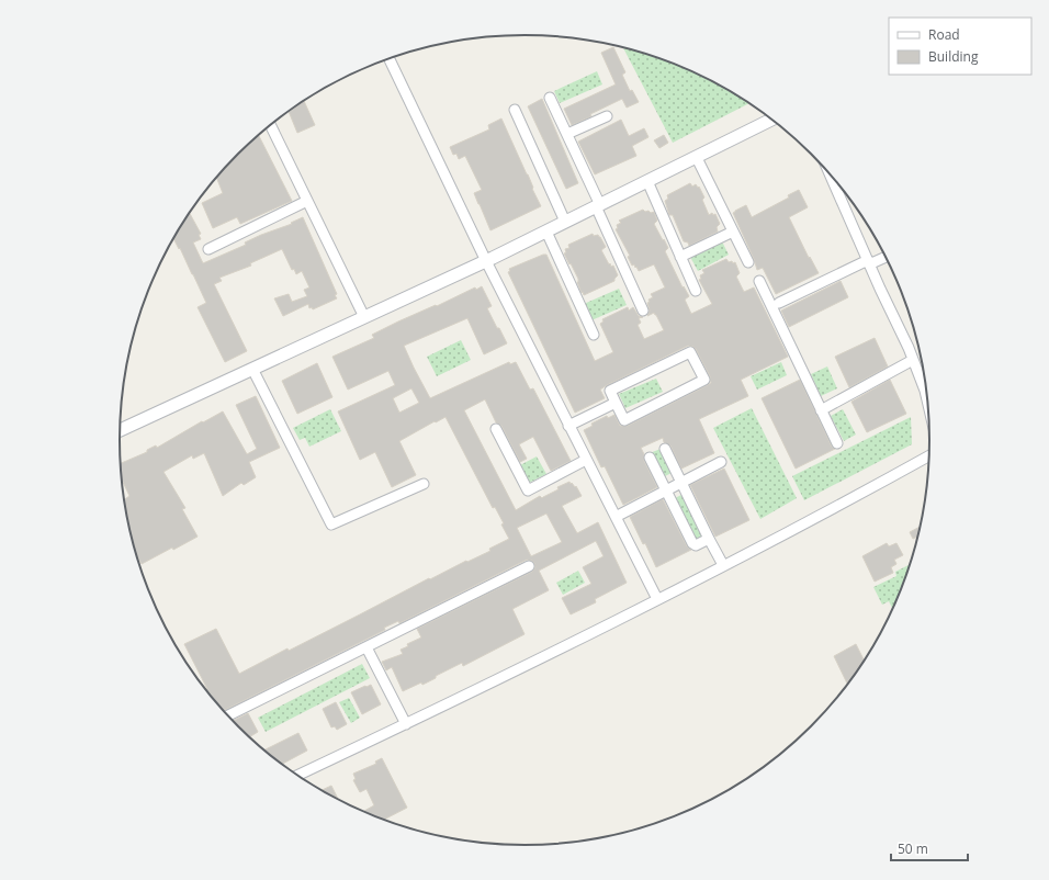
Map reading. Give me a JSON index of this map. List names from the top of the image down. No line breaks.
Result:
{"legend":["Road","Building"],"scale_bar":"50 m"}
